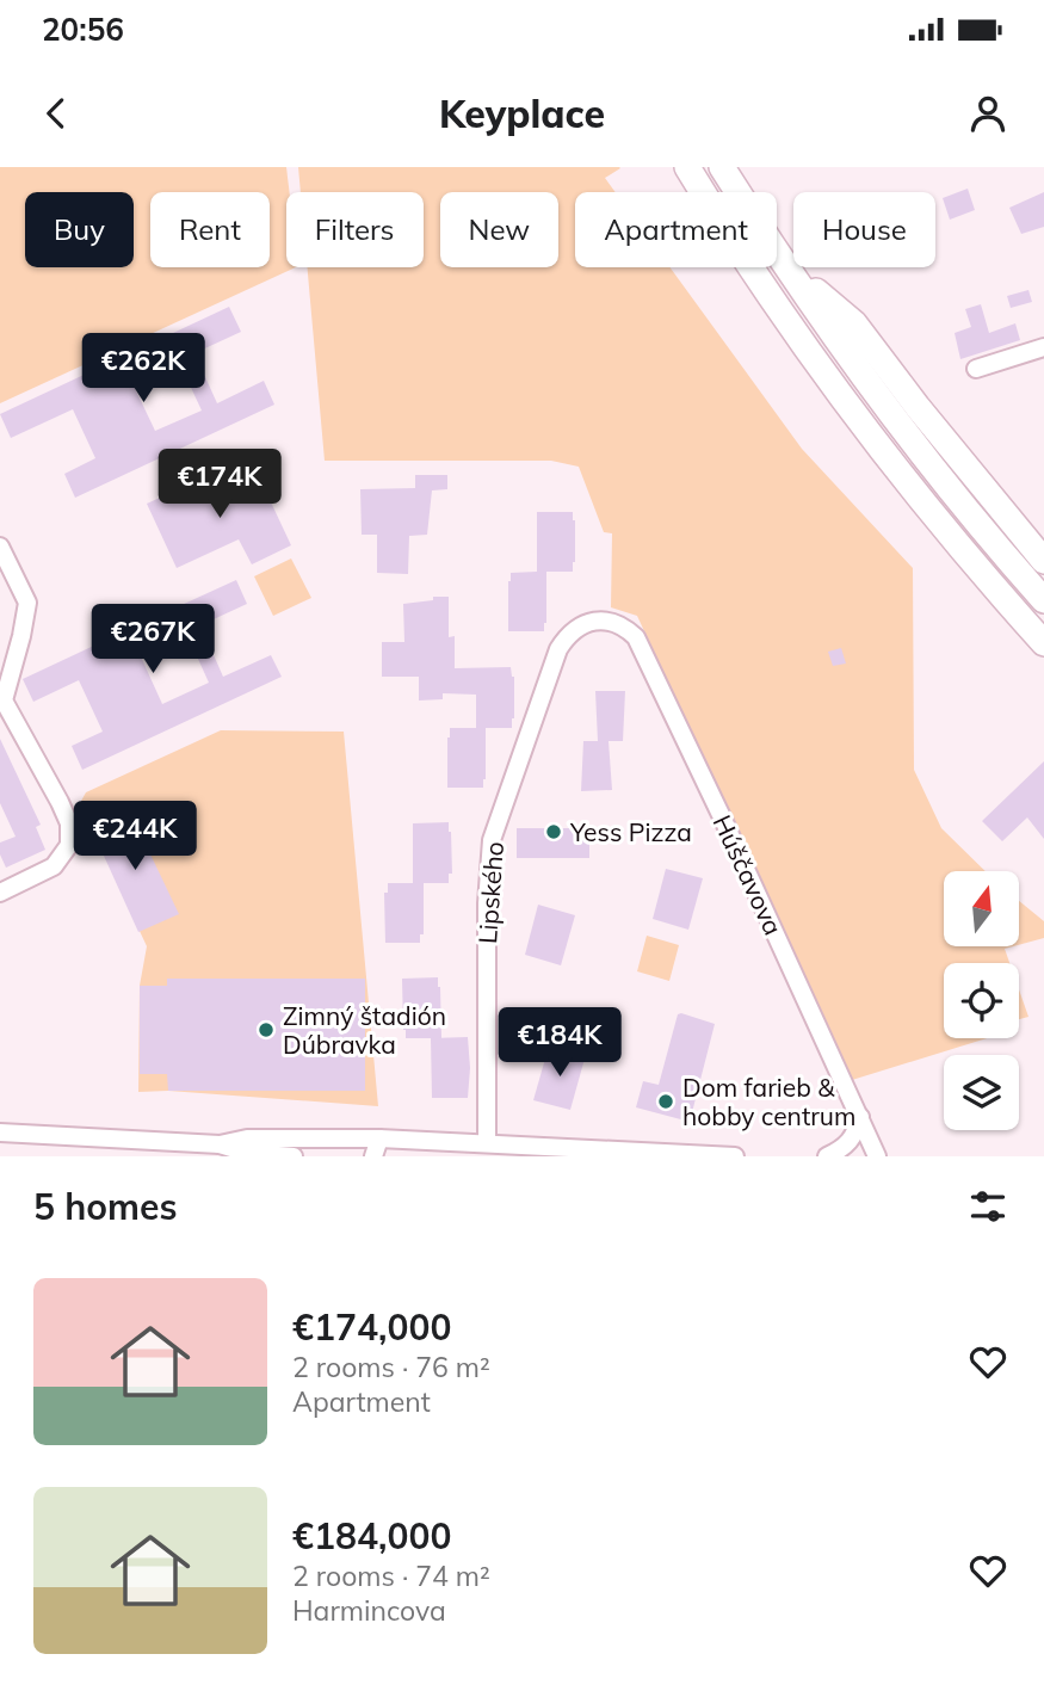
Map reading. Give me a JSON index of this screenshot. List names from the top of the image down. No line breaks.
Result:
{"streets":{"street":["Húščavova","Lipského"]},"crossings":[["Húščavova","Lipského"]],"places":["Yess Pizza","Zimný štadión Dúbravka","Dom farieb & hobby centrum"],"north":"top","page":{"status":"20:56","header":"Keyplace","chip":["Buy","Rent","Filters","New","Apartment","House"],"price":["€262K","€174K","€267K","€244K","€184K"],"heading":"5 homes","list":[{"name":"€174,000","note":"2 rooms · 76 m² · Apartment"},{"name":"€184,000","note":"2 rooms · 74 m² · Harmincova"}]}}
